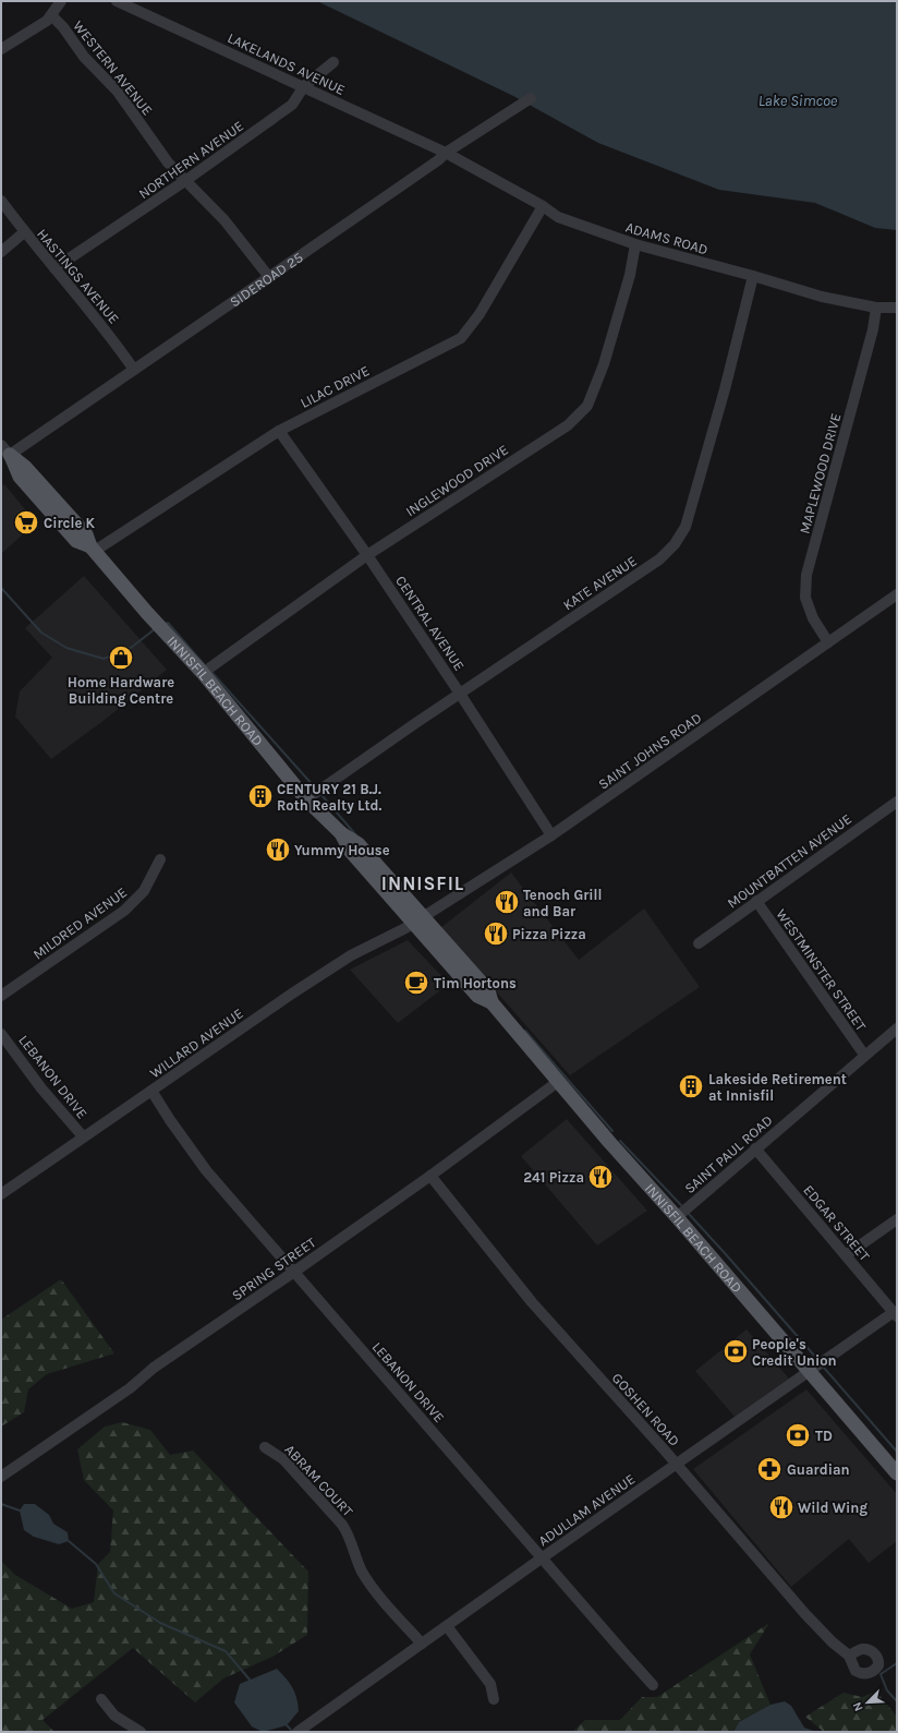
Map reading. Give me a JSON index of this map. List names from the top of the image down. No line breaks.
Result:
{"streets":{"main road":["INNISFIL BEACH ROAD"],"street":["LAKELANDS AVENUE","WESTERN AVENUE","NORTHERN AVENUE","ADAMS ROAD","HASTINGS AVENUE","SIDEROAD 25","LILAC DRIVE","MAPLEWOOD DRIVE","INGLEWOOD DRIVE","KATE AVENUE","CENTRAL AVENUE","SAINT JOHNS ROAD","MOUNTBATTEN AVENUE","MILDRED AVENUE","WESTMINSTER STREET","WILLARD AVENUE","LEBANON DRIVE","SAINT PAUL ROAD","EDGAR STREET","SPRING STREET","GOSHEN ROAD","ABRAM COURT","ADULLAM AVENUE"]},"crossings":[["LAKELANDS AVENUE","NORTHERN AVENUE"],["LAKELANDS AVENUE","ADAMS ROAD"],["LAKELANDS AVENUE","SIDEROAD 25"],["WESTERN AVENUE","NORTHERN AVENUE"],["WESTERN AVENUE","SIDEROAD 25"],["NORTHERN AVENUE","HASTINGS AVENUE"],["ADAMS ROAD","SIDEROAD 25"],["ADAMS ROAD","LILAC DRIVE"],["ADAMS ROAD","MAPLEWOOD DRIVE"],["ADAMS ROAD","INGLEWOOD DRIVE"],["ADAMS ROAD","KATE AVENUE"],["HASTINGS AVENUE","SIDEROAD 25"],["SIDEROAD 25","INNISFIL BEACH ROAD"],["LILAC DRIVE","CENTRAL AVENUE"],["LILAC DRIVE","INNISFIL BEACH ROAD"],["MAPLEWOOD DRIVE","SAINT JOHNS ROAD"],["INGLEWOOD DRIVE","CENTRAL AVENUE"],["INGLEWOOD DRIVE","INNISFIL BEACH ROAD"],["KATE AVENUE","CENTRAL AVENUE"],["KATE AVENUE","INNISFIL BEACH ROAD"],["CENTRAL AVENUE","SAINT JOHNS ROAD"],["INNISFIL BEACH ROAD","SAINT JOHNS ROAD"],["INNISFIL BEACH ROAD","WILLARD AVENUE"],["INNISFIL BEACH ROAD","SAINT PAUL ROAD"],["INNISFIL BEACH ROAD","SPRING STREET"],["INNISFIL BEACH ROAD","ADULLAM AVENUE"],["SAINT JOHNS ROAD","WILLARD AVENUE"],["MOUNTBATTEN AVENUE","WESTMINSTER STREET"],["WESTMINSTER STREET","SAINT PAUL ROAD"],["WILLARD AVENUE","LEBANON DRIVE"],["LEBANON DRIVE","SPRING STREET"],["LEBANON DRIVE","ADULLAM AVENUE"],["SAINT PAUL ROAD","EDGAR STREET"],["EDGAR STREET","ADULLAM AVENUE"],["SPRING STREET","GOSHEN ROAD"],["GOSHEN ROAD","ADULLAM AVENUE"],["ABRAM COURT","ADULLAM AVENUE"]],"districts":["INNISFIL"],"water":["Lake Simcoe"],"places":{"supermarket":["Circle K"],"shop":["Home Hardware Building Centre"],"building":["CENTURY 21 B.J. Roth Realty Ltd.","Lakeside Retirement at Innisfil"],"restaurant":["Yummy House","Tenoch Grill and Bar","Pizza Pizza","241 Pizza","Wild Wing"],"cafe":["Tim Hortons"],"bank":["People's Credit Union","TD"],"pharmacy":["Guardian"]},"north":"bottom left"}
